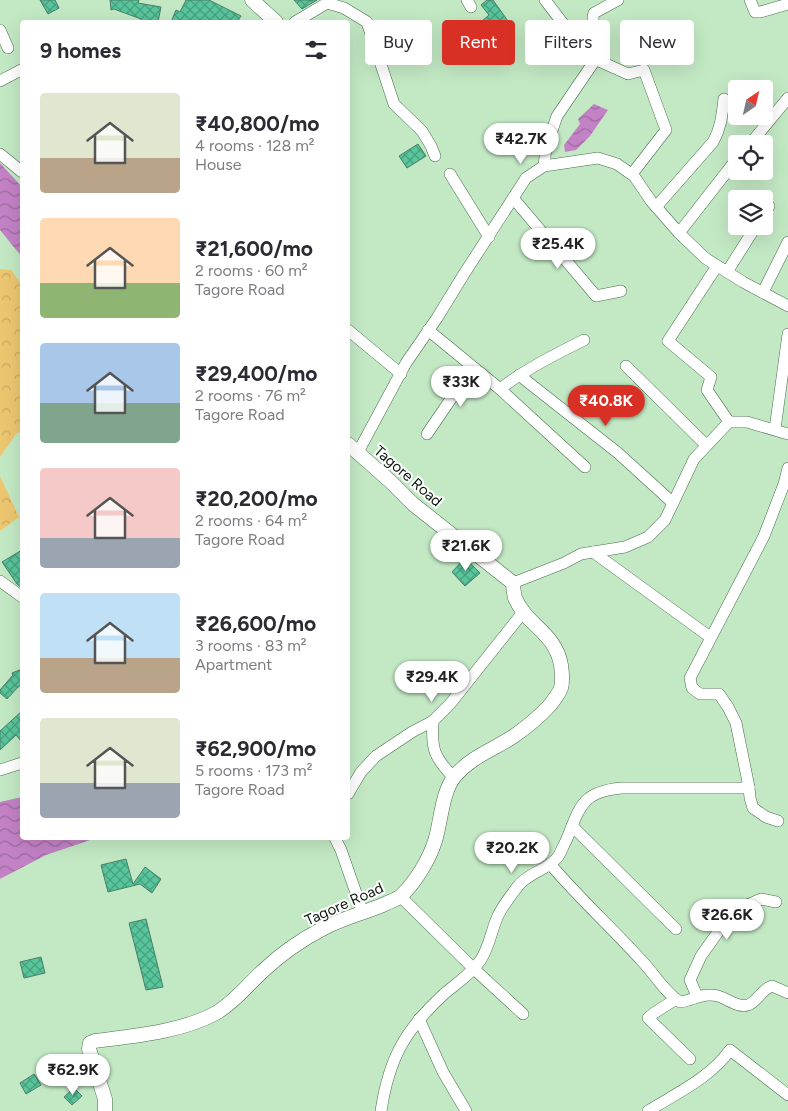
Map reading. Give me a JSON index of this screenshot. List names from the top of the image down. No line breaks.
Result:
{"streets":{"street":["Tagore Road"]},"north":"top right","page":{"chip":["Buy","Rent","Filters","New"],"heading":"9 homes","list":[{"name":"₹40,800/mo","note":"4 rooms · 128 m² · House"},{"name":"₹21,600/mo","note":"2 rooms · 60 m² · Tagore Road"},{"name":"₹29,400/mo","note":"2 rooms · 76 m² · Tagore Road"},{"name":"₹20,200/mo","note":"2 rooms · 64 m² · Tagore Road"},{"name":"₹26,600/mo","note":"3 rooms · 83 m² · Apartment"},{"name":"₹62,900/mo","note":"5 rooms · 173 m² · Tagore Road"}],"price":["₹42.7K","₹25.4K","₹33K","₹40.8K","₹21.6K","₹29.4K","₹20.2K","₹26.6K","₹62.9K"]}}
